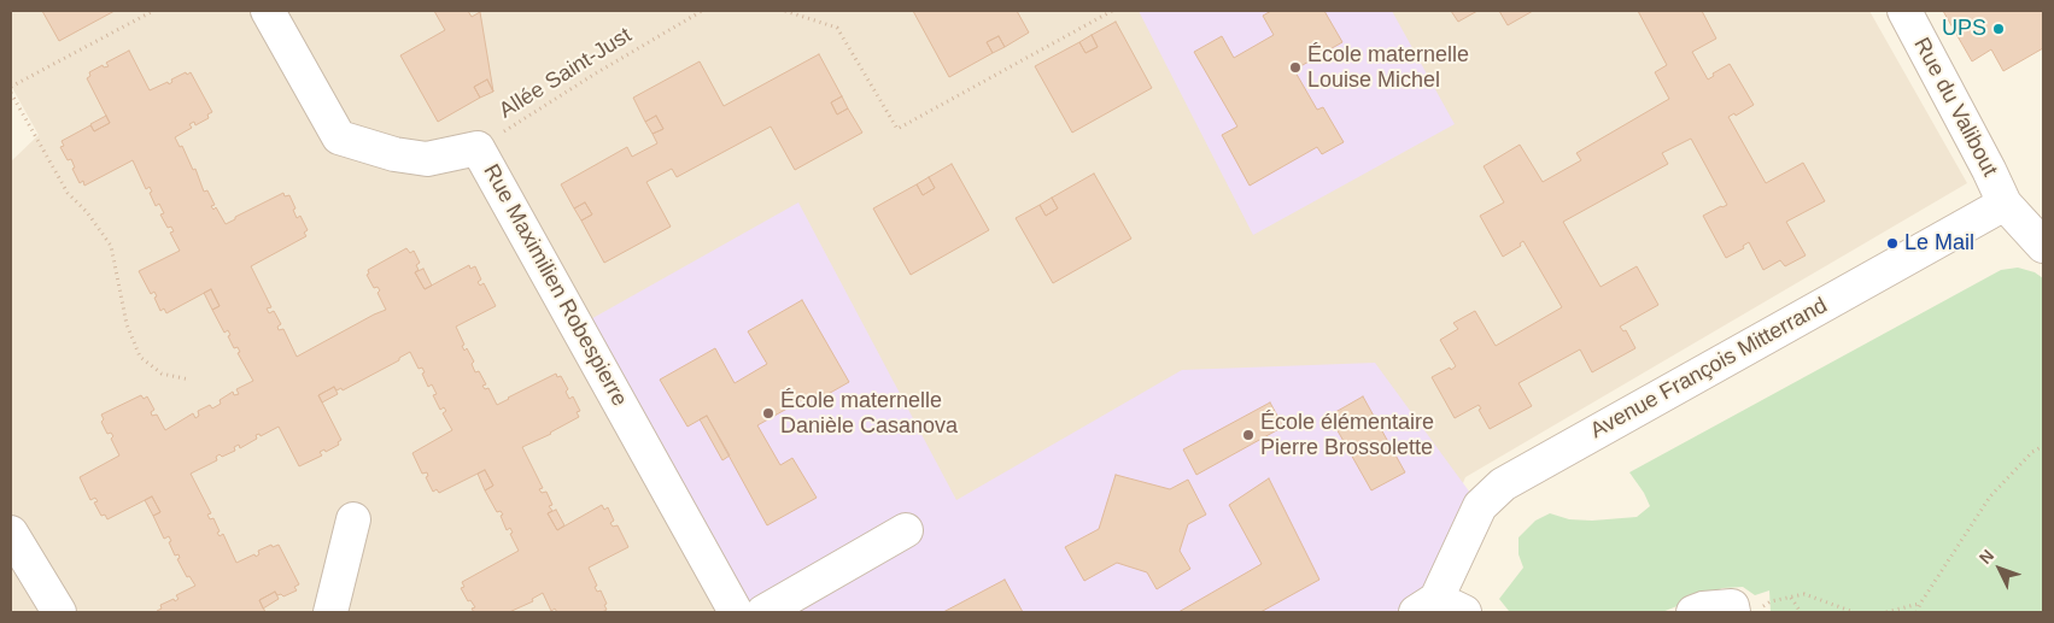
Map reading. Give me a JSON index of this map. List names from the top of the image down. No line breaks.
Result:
{"streets":{"street":["Rue du Valibout","Rue Maximilien Robespierre","Avenue François Mitterrand"],"path":["Allée Saint-Just"]},"crossings":[["Allée Saint-Just","Rue Maximilien Robespierre"],["Rue du Valibout","Avenue François Mitterrand"]],"places":["UPS","École maternelle Louise Michel","Le Mail","École maternelle Danièle Casanova","École élémentaire Pierre Brossolette"],"north":"top left"}
